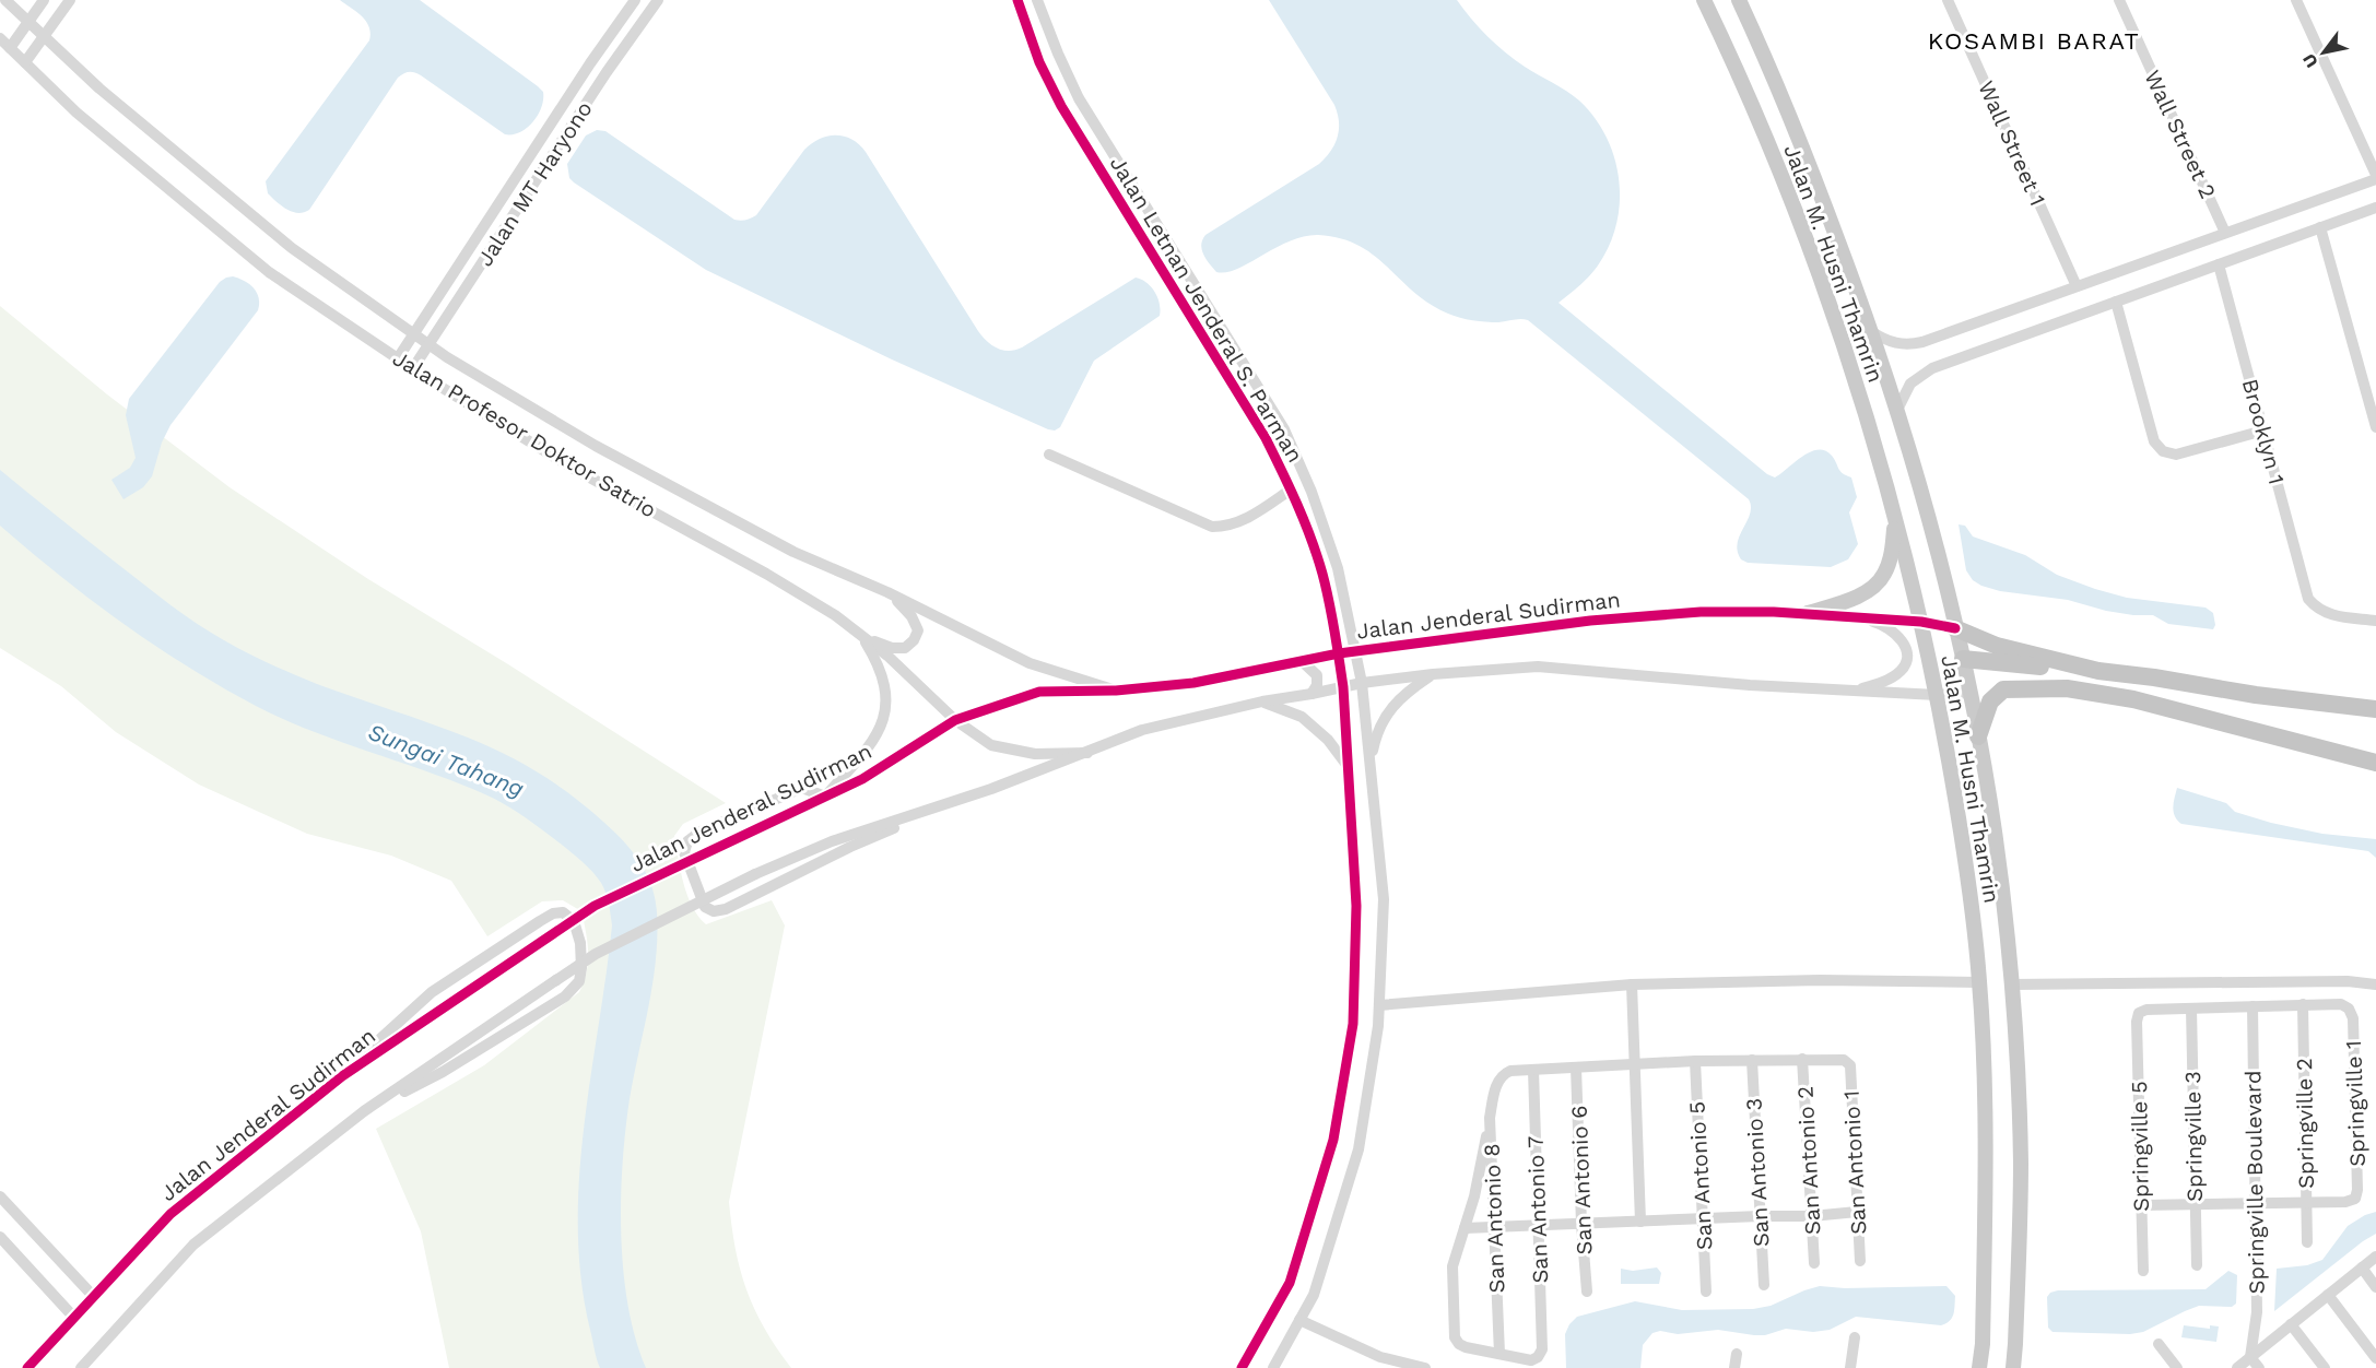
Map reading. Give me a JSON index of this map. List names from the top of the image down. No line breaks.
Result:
{"streets":{"main road":["Jalan M. Husni Thamrin"],"street":["Wall Street 2","Wall Street 1","Jalan MT Haryono","Jalan Letnan Jenderal S. Parman","Brooklyn 1","Jalan Profesor Doktor Satrio","Jalan Jenderal Sudirman","Springville 1","Springville 2","Springville 3","Springville 5","San Antonio 2","San Antonio 1","San Antonio 3","San Antonio 5","San Antonio 6","Springville Boulevard","San Antonio 7","San Antonio 8"]},"crossings":[["Jalan MT Haryono","Jalan Profesor Doktor Satrio"],["Jalan M. Husni Thamrin","Jalan Jenderal Sudirman"],["Jalan Letnan Jenderal S. Parman","Jalan Jenderal Sudirman"],["Jalan Profesor Doktor Satrio","Jalan Jenderal Sudirman"],["Springville 1","Springville 2"],["Springville 3","Springville 5"],["San Antonio 2","San Antonio 1"],["San Antonio 7","San Antonio 8"]],"districts":["KOSAMBI BARAT"],"water":["Sungai Tahang"],"north":"bottom left"}
